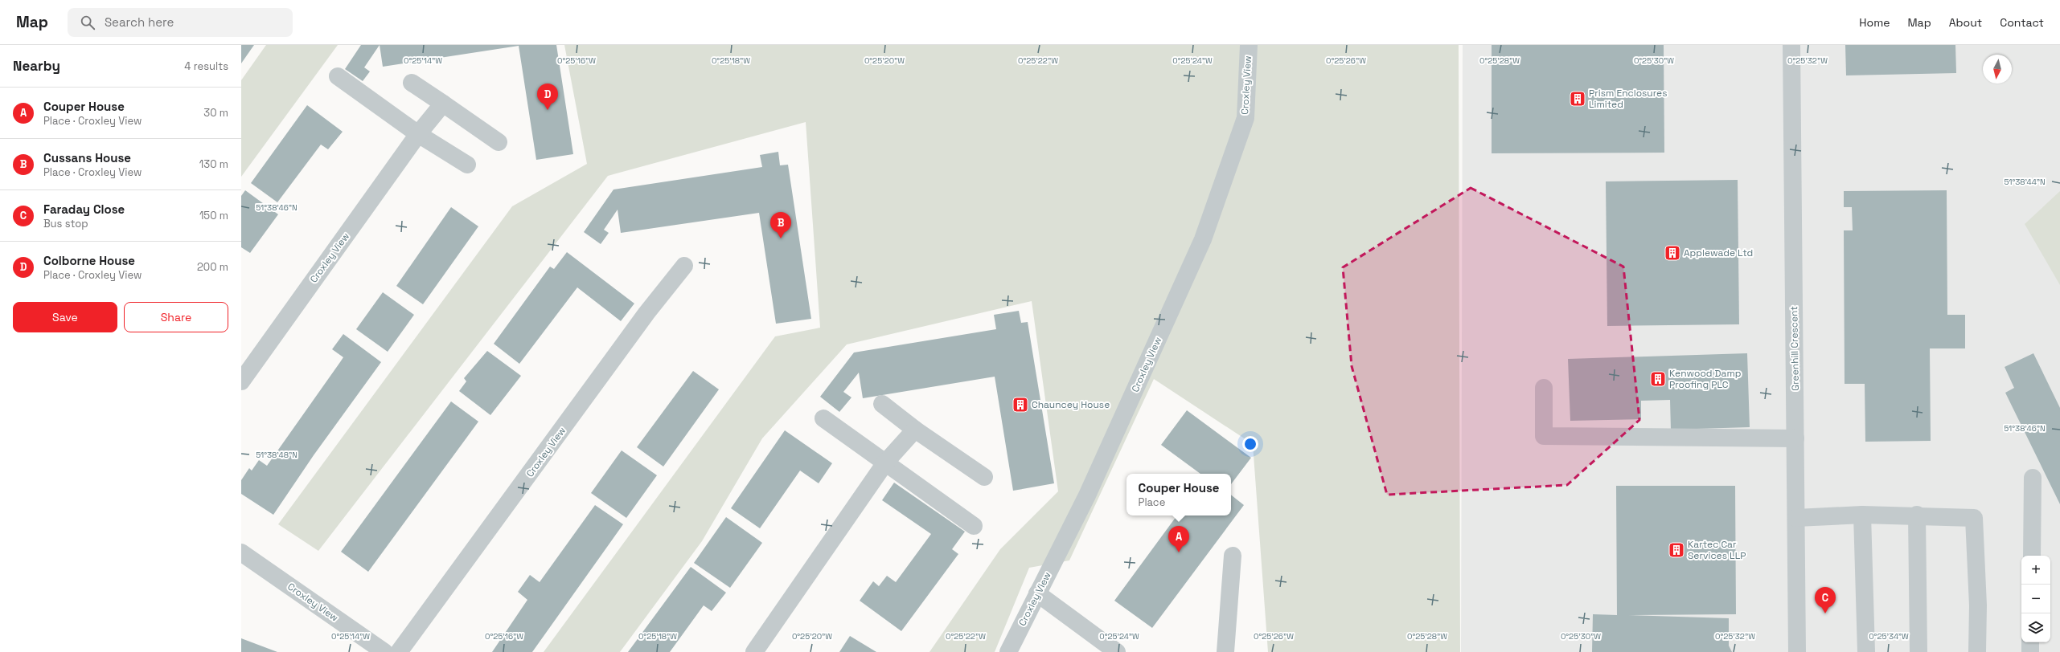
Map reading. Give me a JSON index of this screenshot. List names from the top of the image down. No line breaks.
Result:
{"streets":{"street":["Croxley View","Greenhill Crescent"]},"places":{"building":["Prism Enclosures Limited","Applewade Ltd","Kenwood Damp Proofing PLC","Chauncey House","Kartec Car Services LLP"]},"north":"bottom","page":{"header":"Map","search":"Search here","nav":["Home","Map","About","Contact"],"heading":["Nearby","4 results"],"pins":["D","B","A","C"],"list":[{"mark":"A","name":"Couper House","note":"Place · Croxley View","value":"30 m"},{"mark":"B","name":"Cussans House","note":"Place · Croxley View","value":"130 m"},{"mark":"C","name":"Faraday Close","note":"Bus stop","value":"150 m"},{"mark":"D","name":"Colborne House","note":"Place · Croxley View","value":"200 m"}],"buttons":["Save","Share"],"popup":["Couper House","Place"],"map_buttons":["+","−"]},"coordinates":["0°25'14\"W","0°25'16\"W","0°25'18\"W","0°25'20\"W","0°25'22\"W","0°25'24\"W","0°25'26\"W","0°25'28\"W","0°25'30\"W","0°25'32\"W","51°38'44\"N","51°38'46\"N","51°38'48\"N","0°25'34\"W"]}
